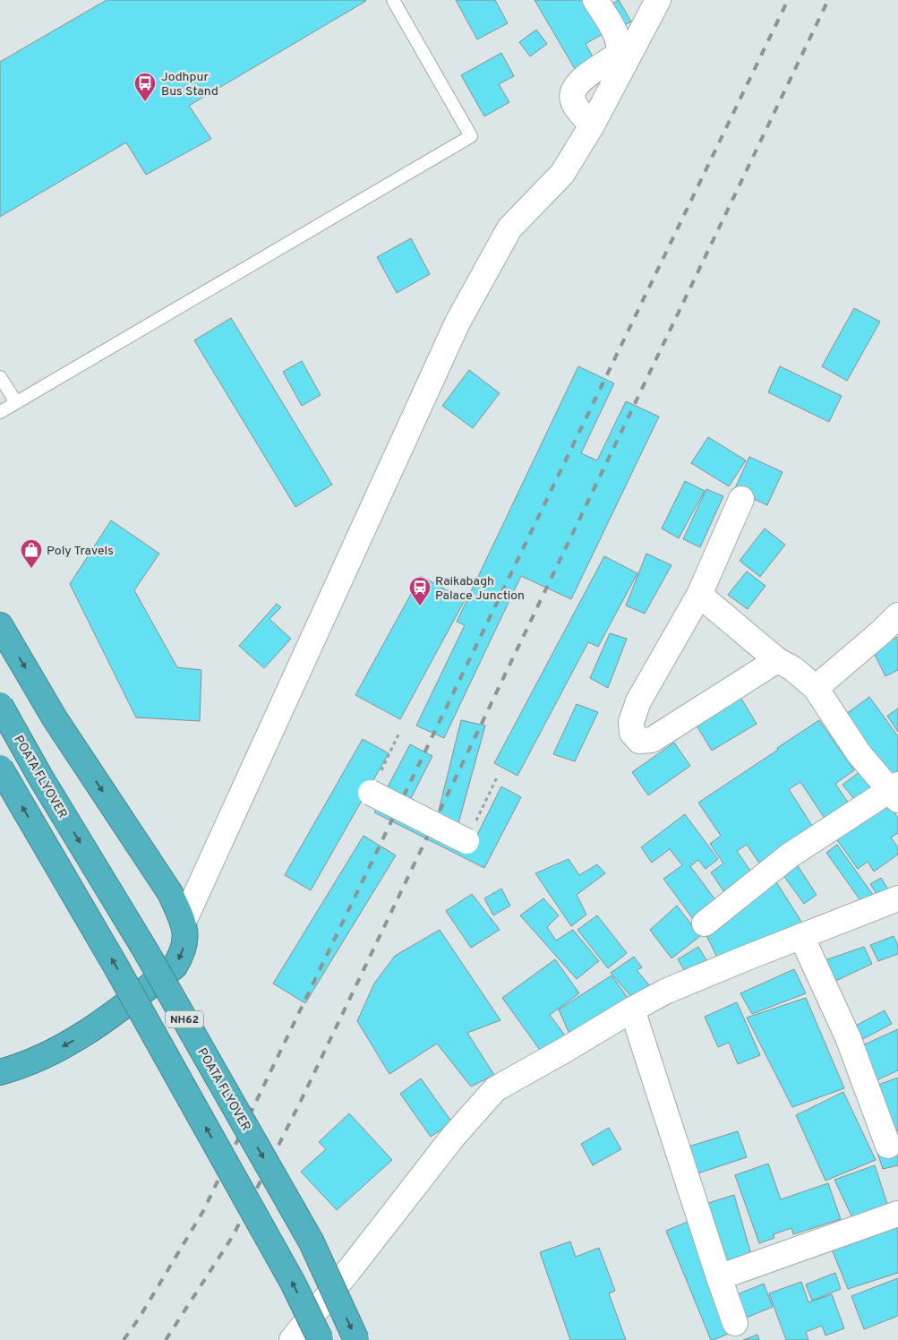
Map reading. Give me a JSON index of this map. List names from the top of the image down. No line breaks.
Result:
{"streets":{"highway":["POATA FLYOVER","NH62"]},"places":{"bus stop":["Jodhpur Bus Stand"],"shop":["Poly Travels"],"station":["Raikabagh Palace Junction"]}}
